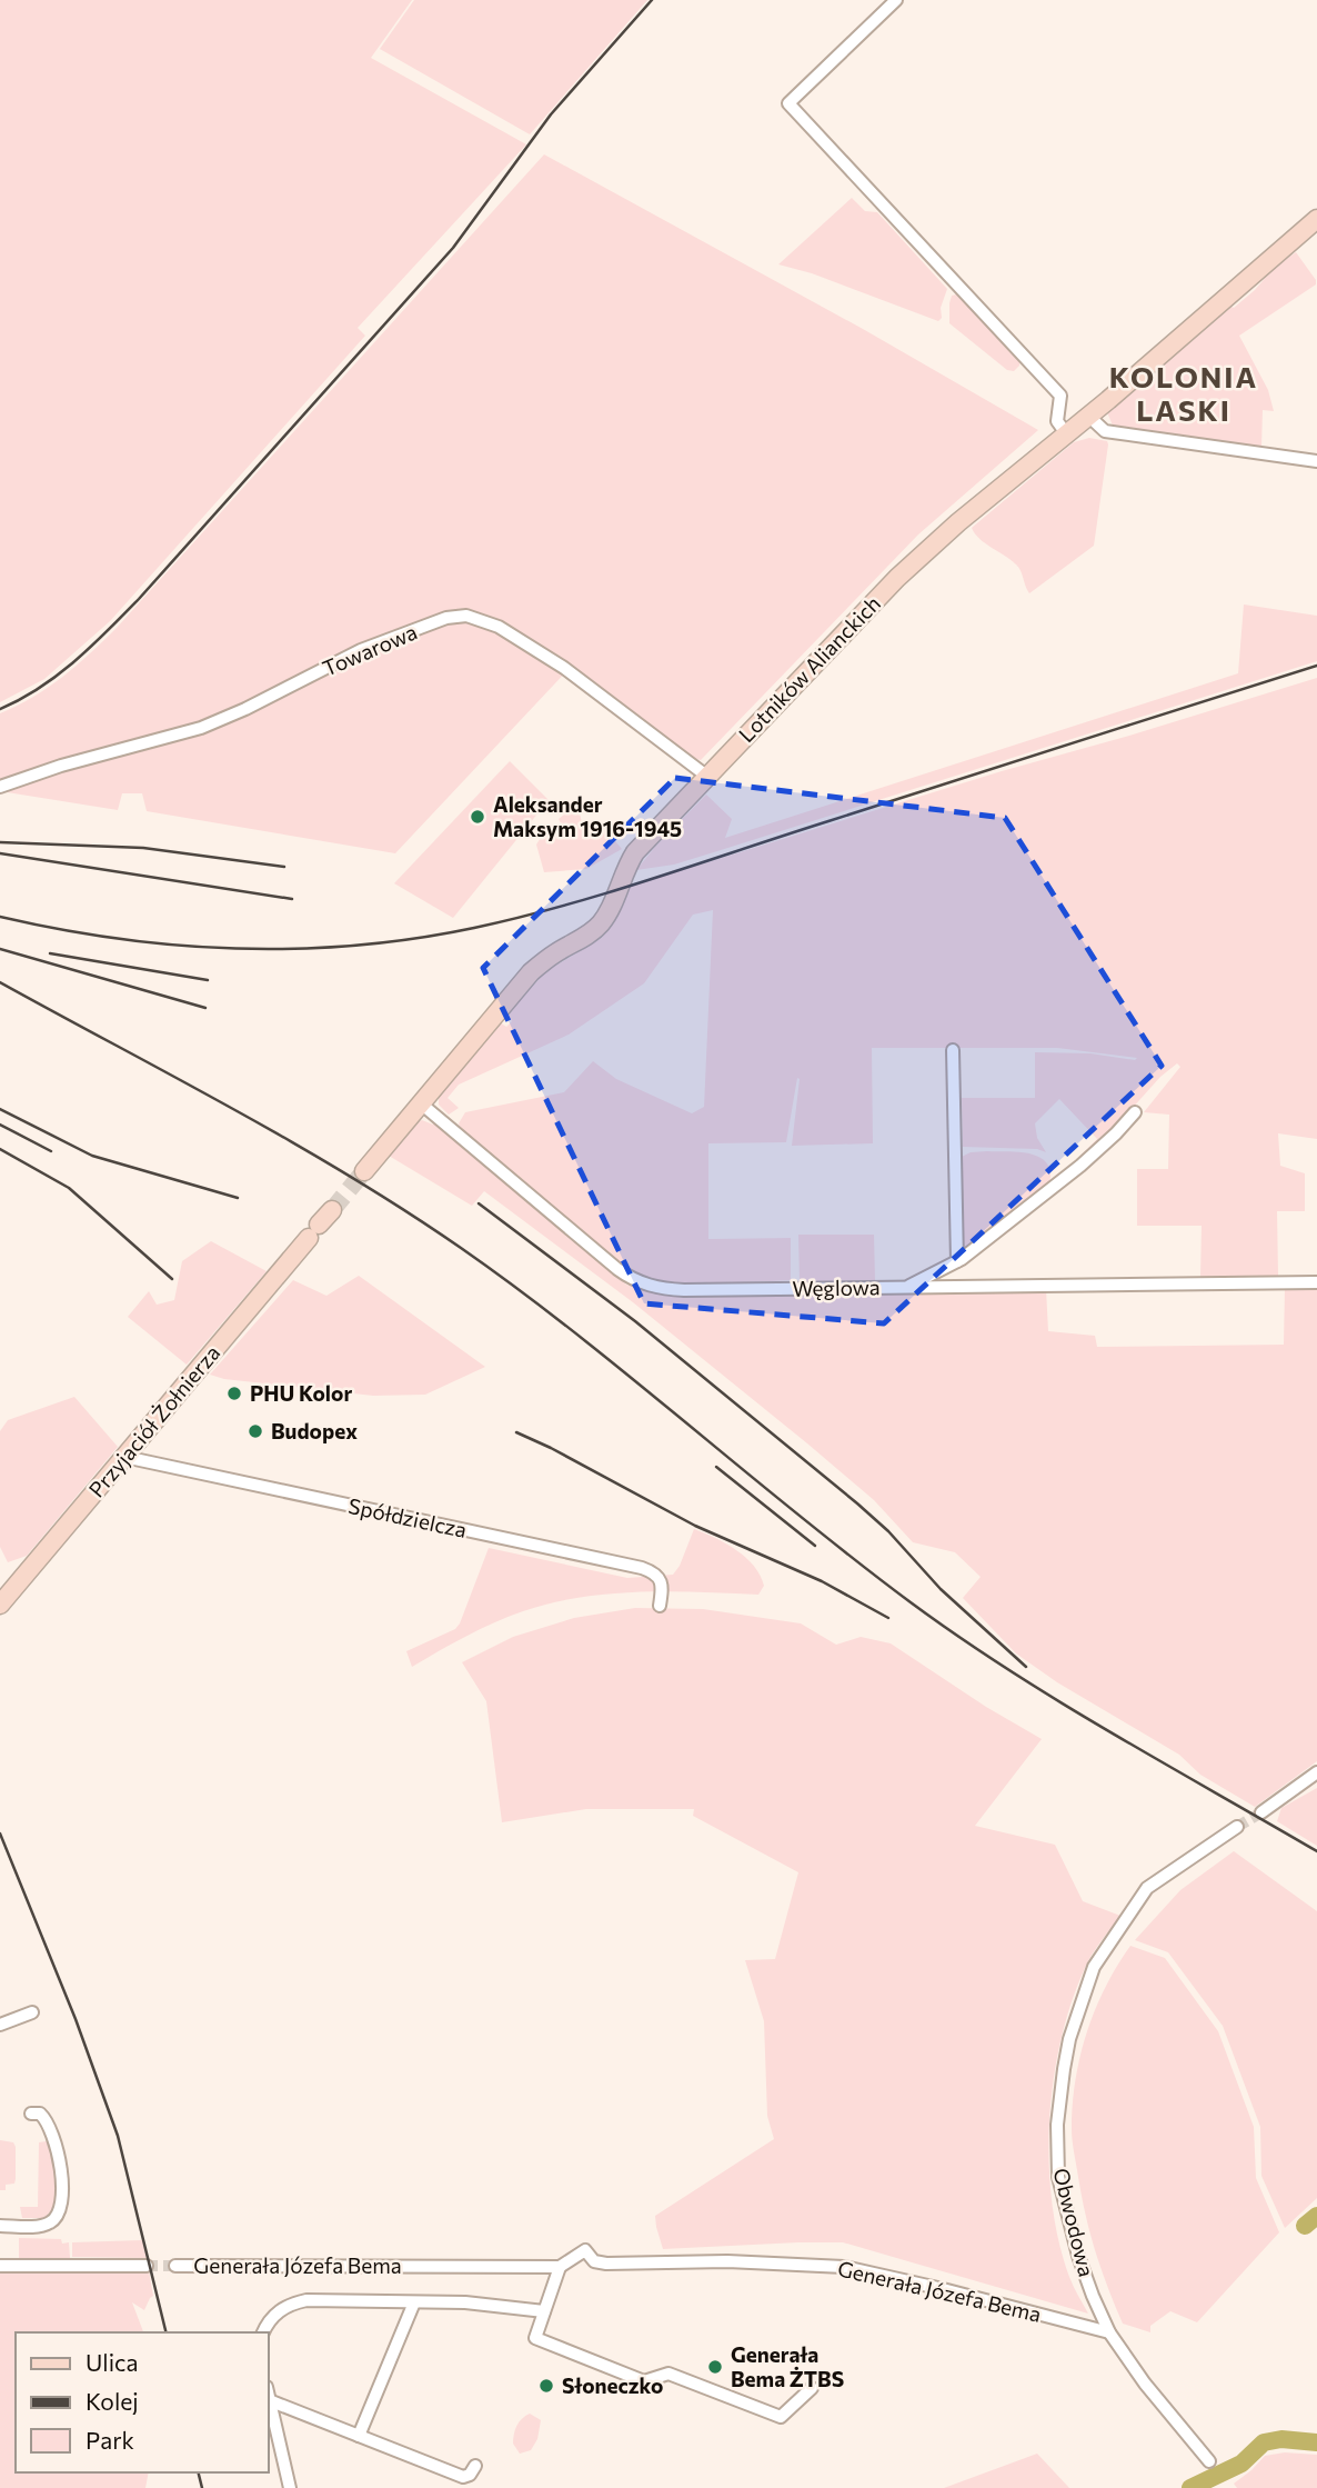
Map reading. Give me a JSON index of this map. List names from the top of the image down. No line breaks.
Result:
{"streets":{"main road":["Lotników Alianckich","Przyjaciół Żołnierza"],"street":["Towarowa","Węglowa","Spółdzielcza","Obwodowa","Generała Józefa Bema"]},"crossings":[["Towarowa","Lotników Alianckich"],["Lotników Alianckich","Węglowa"],["Przyjaciół Żołnierza","Spółdzielcza"],["Obwodowa","Generała Józefa Bema"]],"districts":["KOLONIA LASKI"],"places":["Aleksander Maksym 1916-1945","PHU Kolor","Budopex","Generała Bema ŻTBS","Słoneczko"],"legend":["Ulica","Kolej","Park"]}
